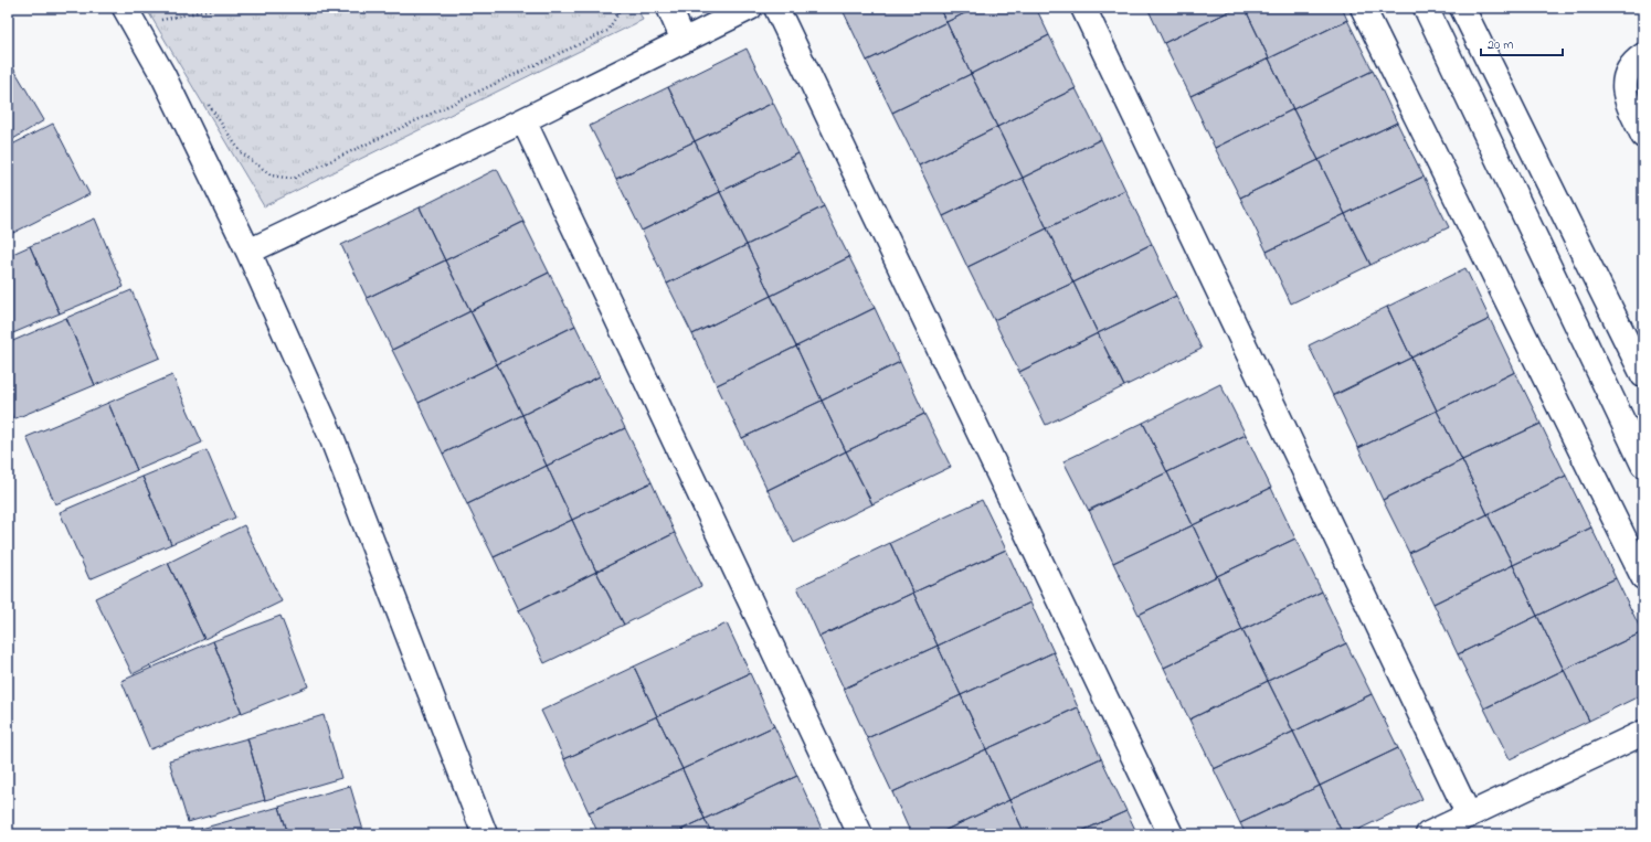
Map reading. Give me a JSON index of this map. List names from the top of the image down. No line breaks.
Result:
{"scale_bar":"20 m"}
